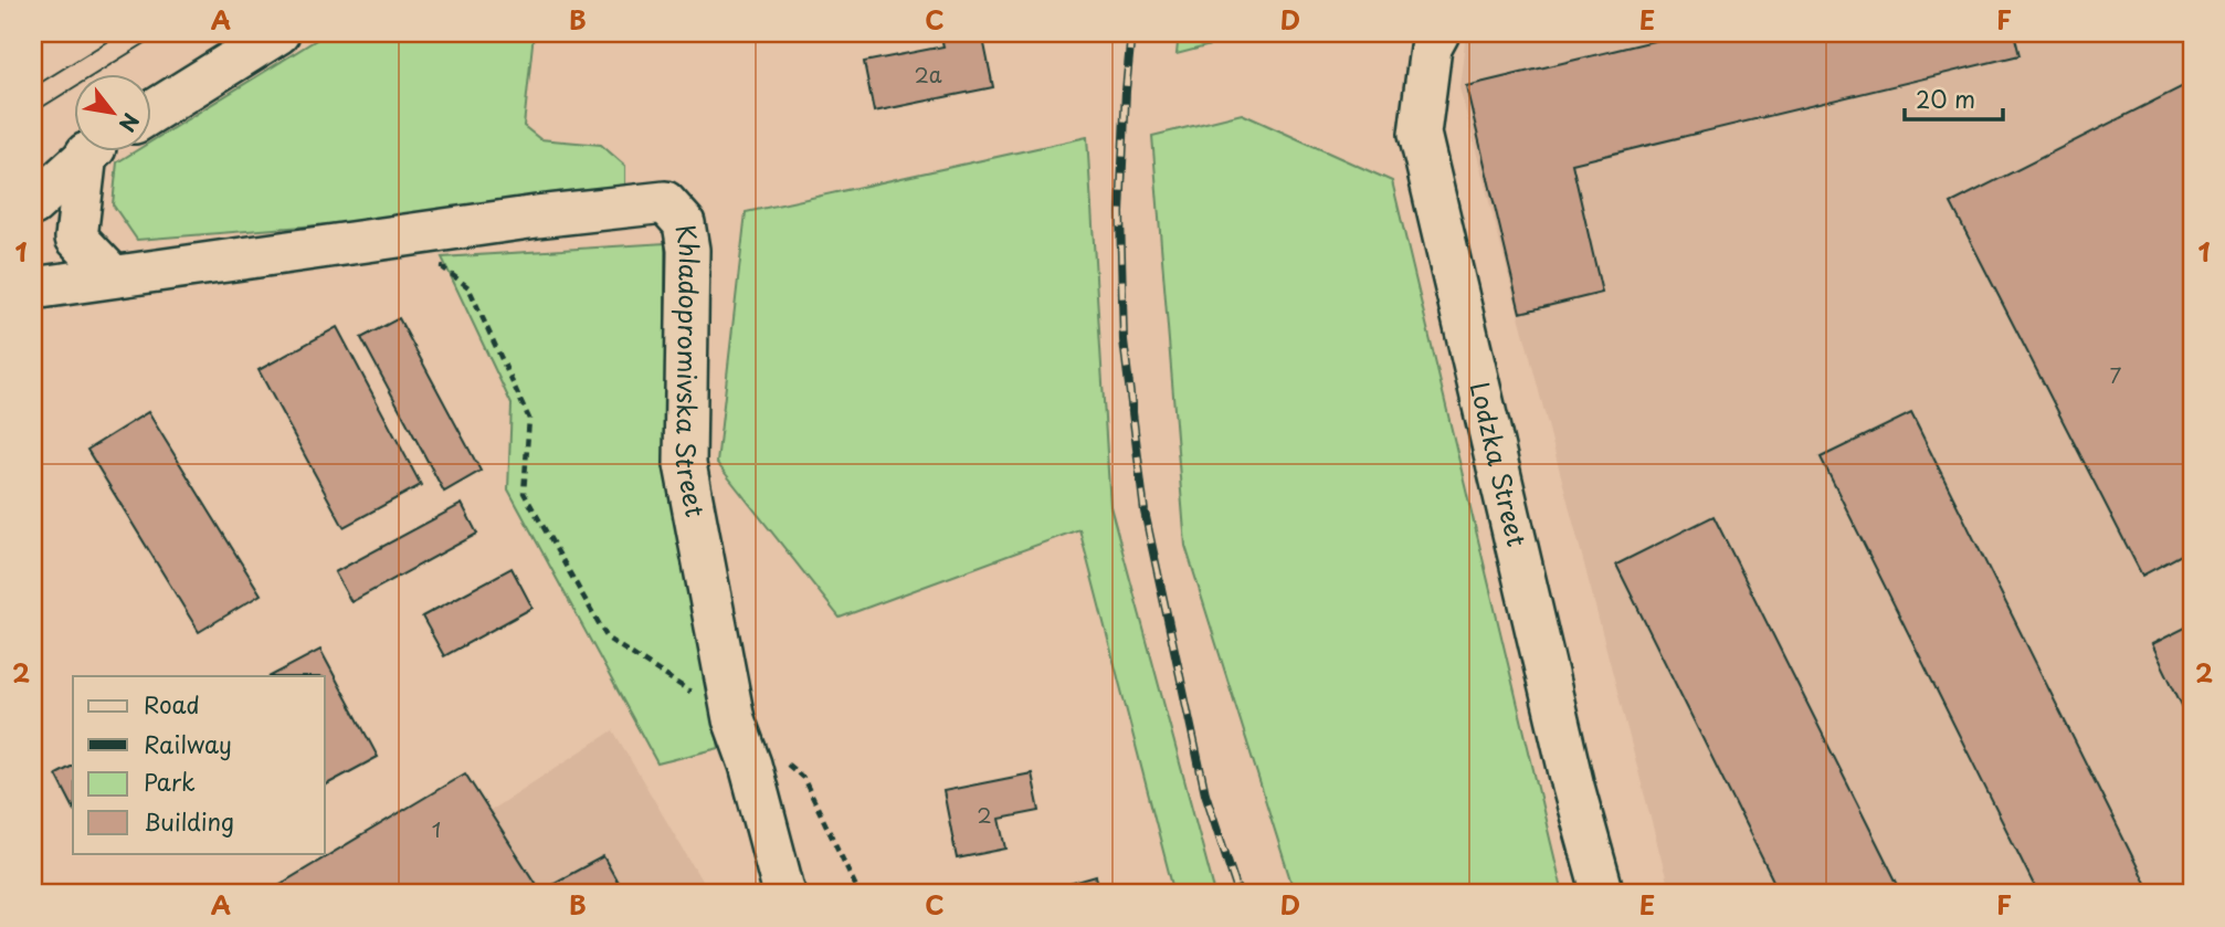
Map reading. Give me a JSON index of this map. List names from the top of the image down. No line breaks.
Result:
{"streets":{"street":["Khladopromivska Street","Lodzka Street"]},"house_numbers":["2а","7","2","1"],"legend":["Road","Railway","Park","Building"],"scale_bar":"20 m","north":"bottom right","grid":{"columns":["A","B","C","D","E","F"],"rows":["1","2"]}}
